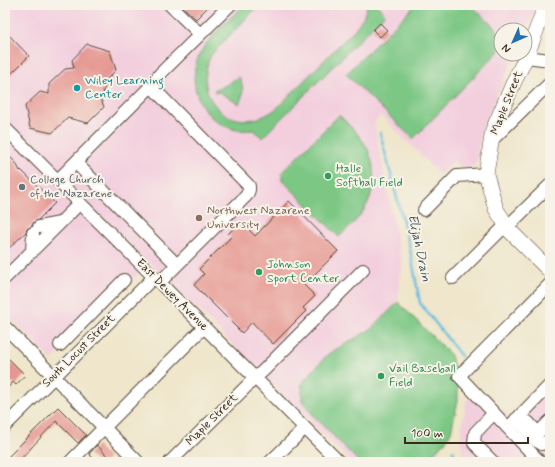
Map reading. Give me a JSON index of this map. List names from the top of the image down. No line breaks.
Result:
{"streets":{"main road":["Maple Street"],"street":["East Dewey Avenue","South Locust Street"]},"crossings":[["Maple Street","East Dewey Avenue"],["East Dewey Avenue","South Locust Street"]],"water":["Elijah Drain"],"places":["Wiley Learning Center","Halle Softball Field","College Church of the Nazarene","Northwest Nazarene University","Johnson Sport Center","Vail Baseball Field"],"scale_bar":"100 m","north":"bottom left"}
